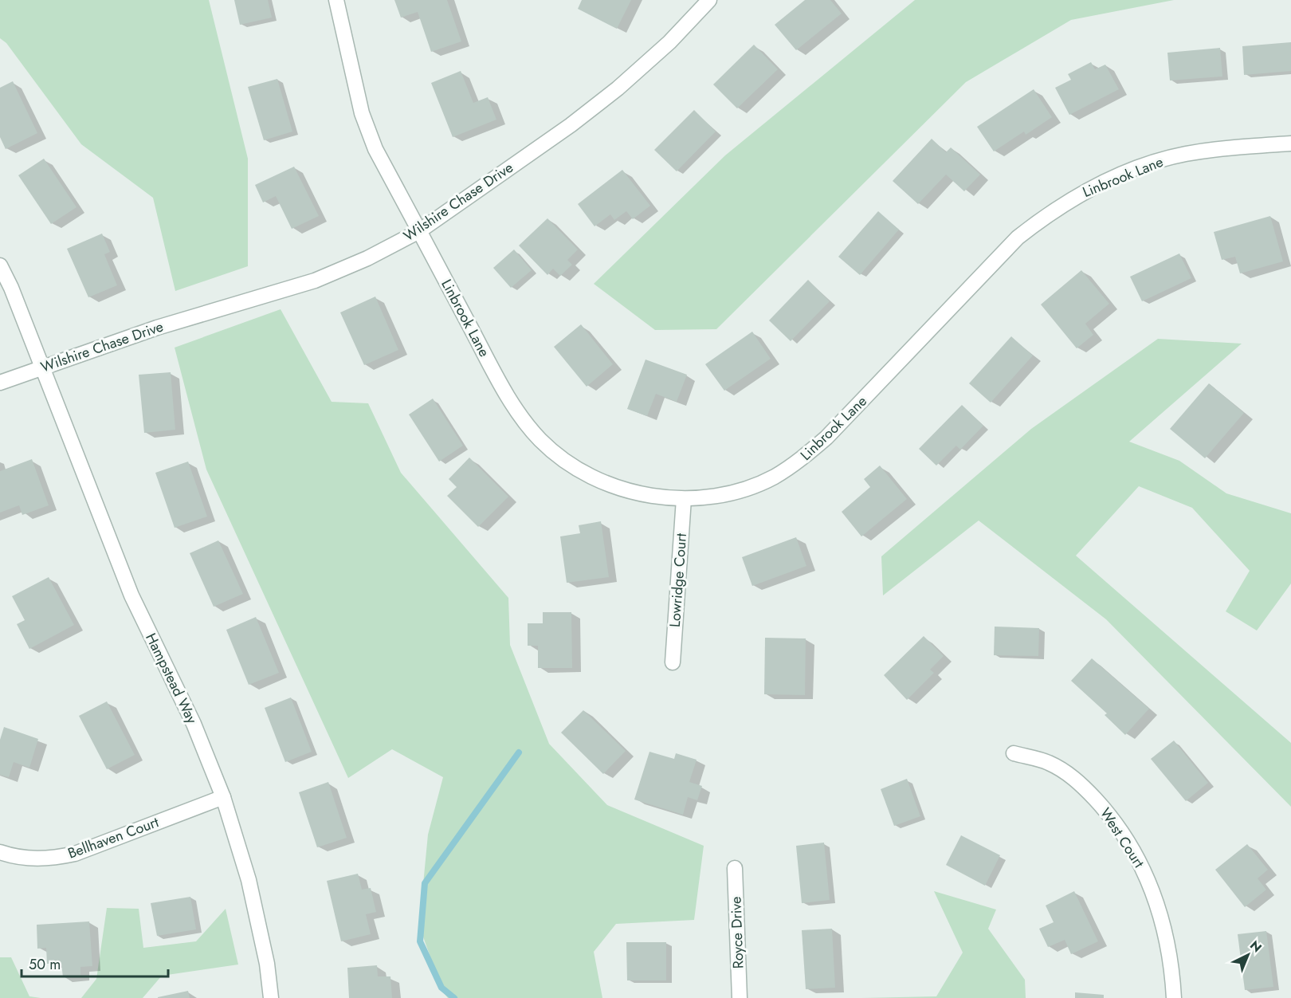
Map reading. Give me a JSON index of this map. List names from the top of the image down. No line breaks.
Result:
{"streets":{"street":["Linbrook Lane","Wilshire Chase Drive","Lowridge Court","Hampstead Way","Bellhaven Court","West Court","Royce Drive"]},"crossings":[["Linbrook Lane","Wilshire Chase Drive"],["Linbrook Lane","Lowridge Court"],["Wilshire Chase Drive","Hampstead Way"],["Hampstead Way","Bellhaven Court"]],"scale_bar":"50 m","north":"top right"}
